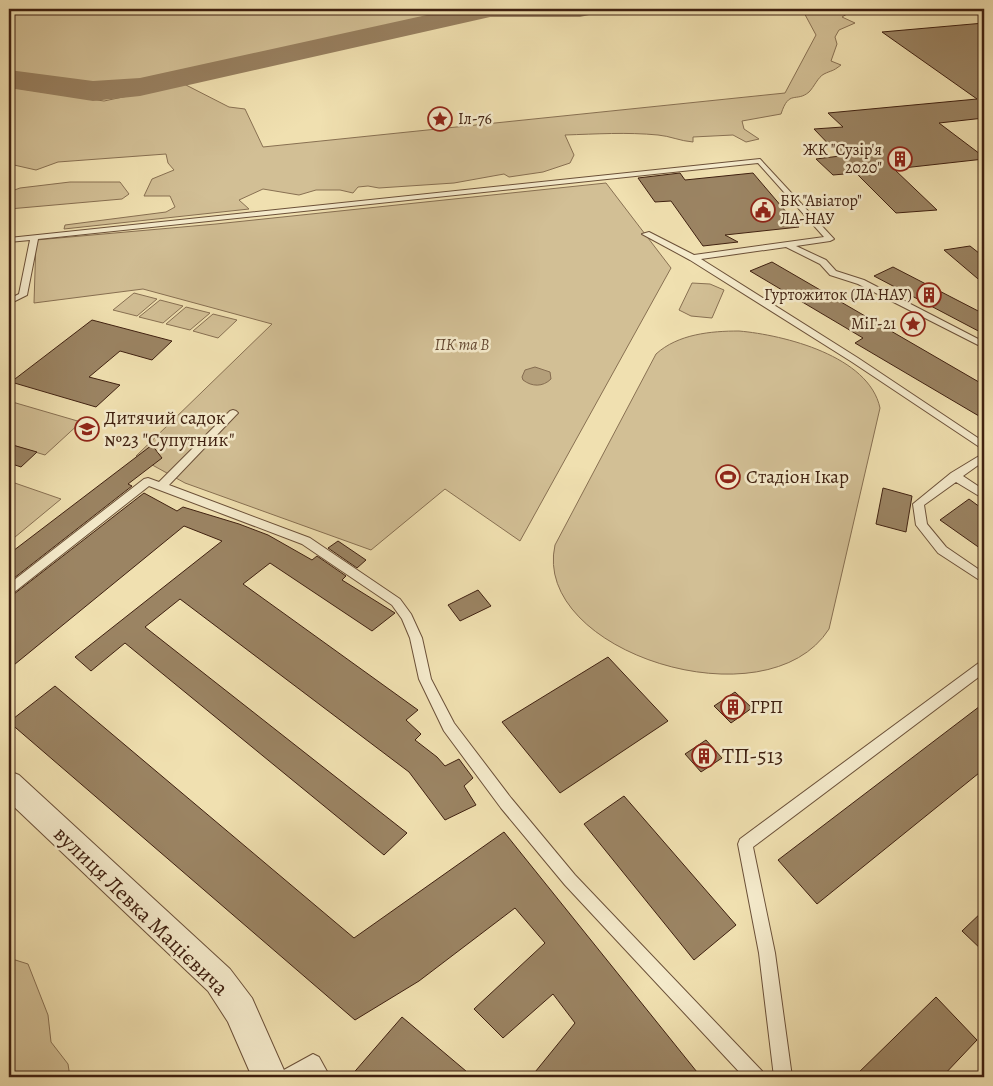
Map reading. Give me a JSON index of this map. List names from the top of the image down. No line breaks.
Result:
{"streets":{"street":["вулиця Левка Мацієвича"]},"parks":["ПК та В"],"places":{"place":["Іл-76","МіГ-21"],"building":["ЖК \"Сузір'я 2020\"","Гуртожиток (ЛА НАУ)","ГРП","ТП-513"],"public building":["БК \"Авіатор\" ЛА-НАУ"],"school or university":["Дитячий садок №23 \"Супутник\""],"sports":["Стадіон Ікар"]}}
